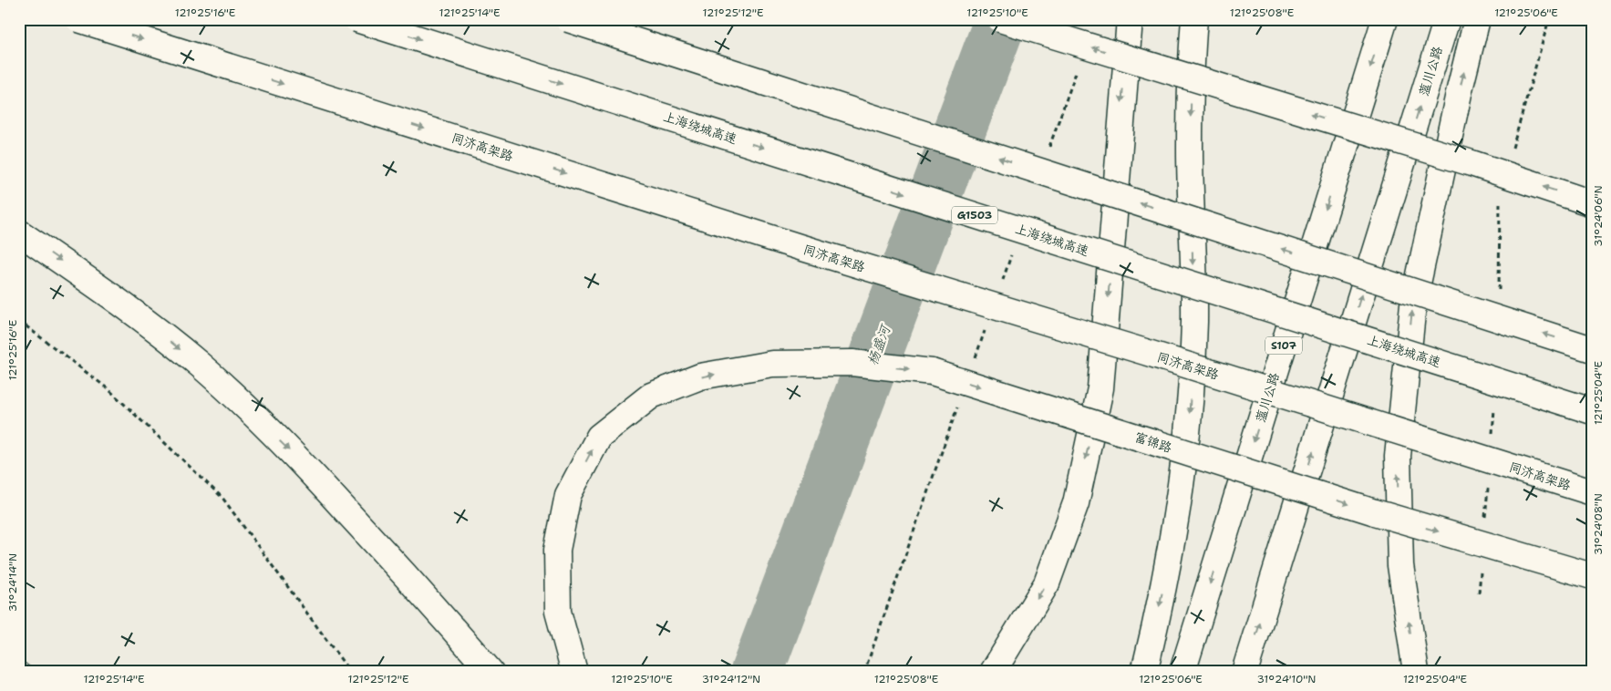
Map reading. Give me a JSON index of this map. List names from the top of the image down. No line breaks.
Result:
{"streets":{"main road":["蕰川公路","上海绕城高速","同济高架路","G1503","S107","富锦路"]},"water":["杨盛河"],"coordinates":["121°25'16\"E","121°25'14\"E","121°25'12\"E","121°25'10\"E","121°25'08\"E","121°25'06\"E","31°24'06\"N","121°25'04\"E","31°24'08\"N","31°24'14\"N","31°24'12\"N","31°24'10\"N"]}
